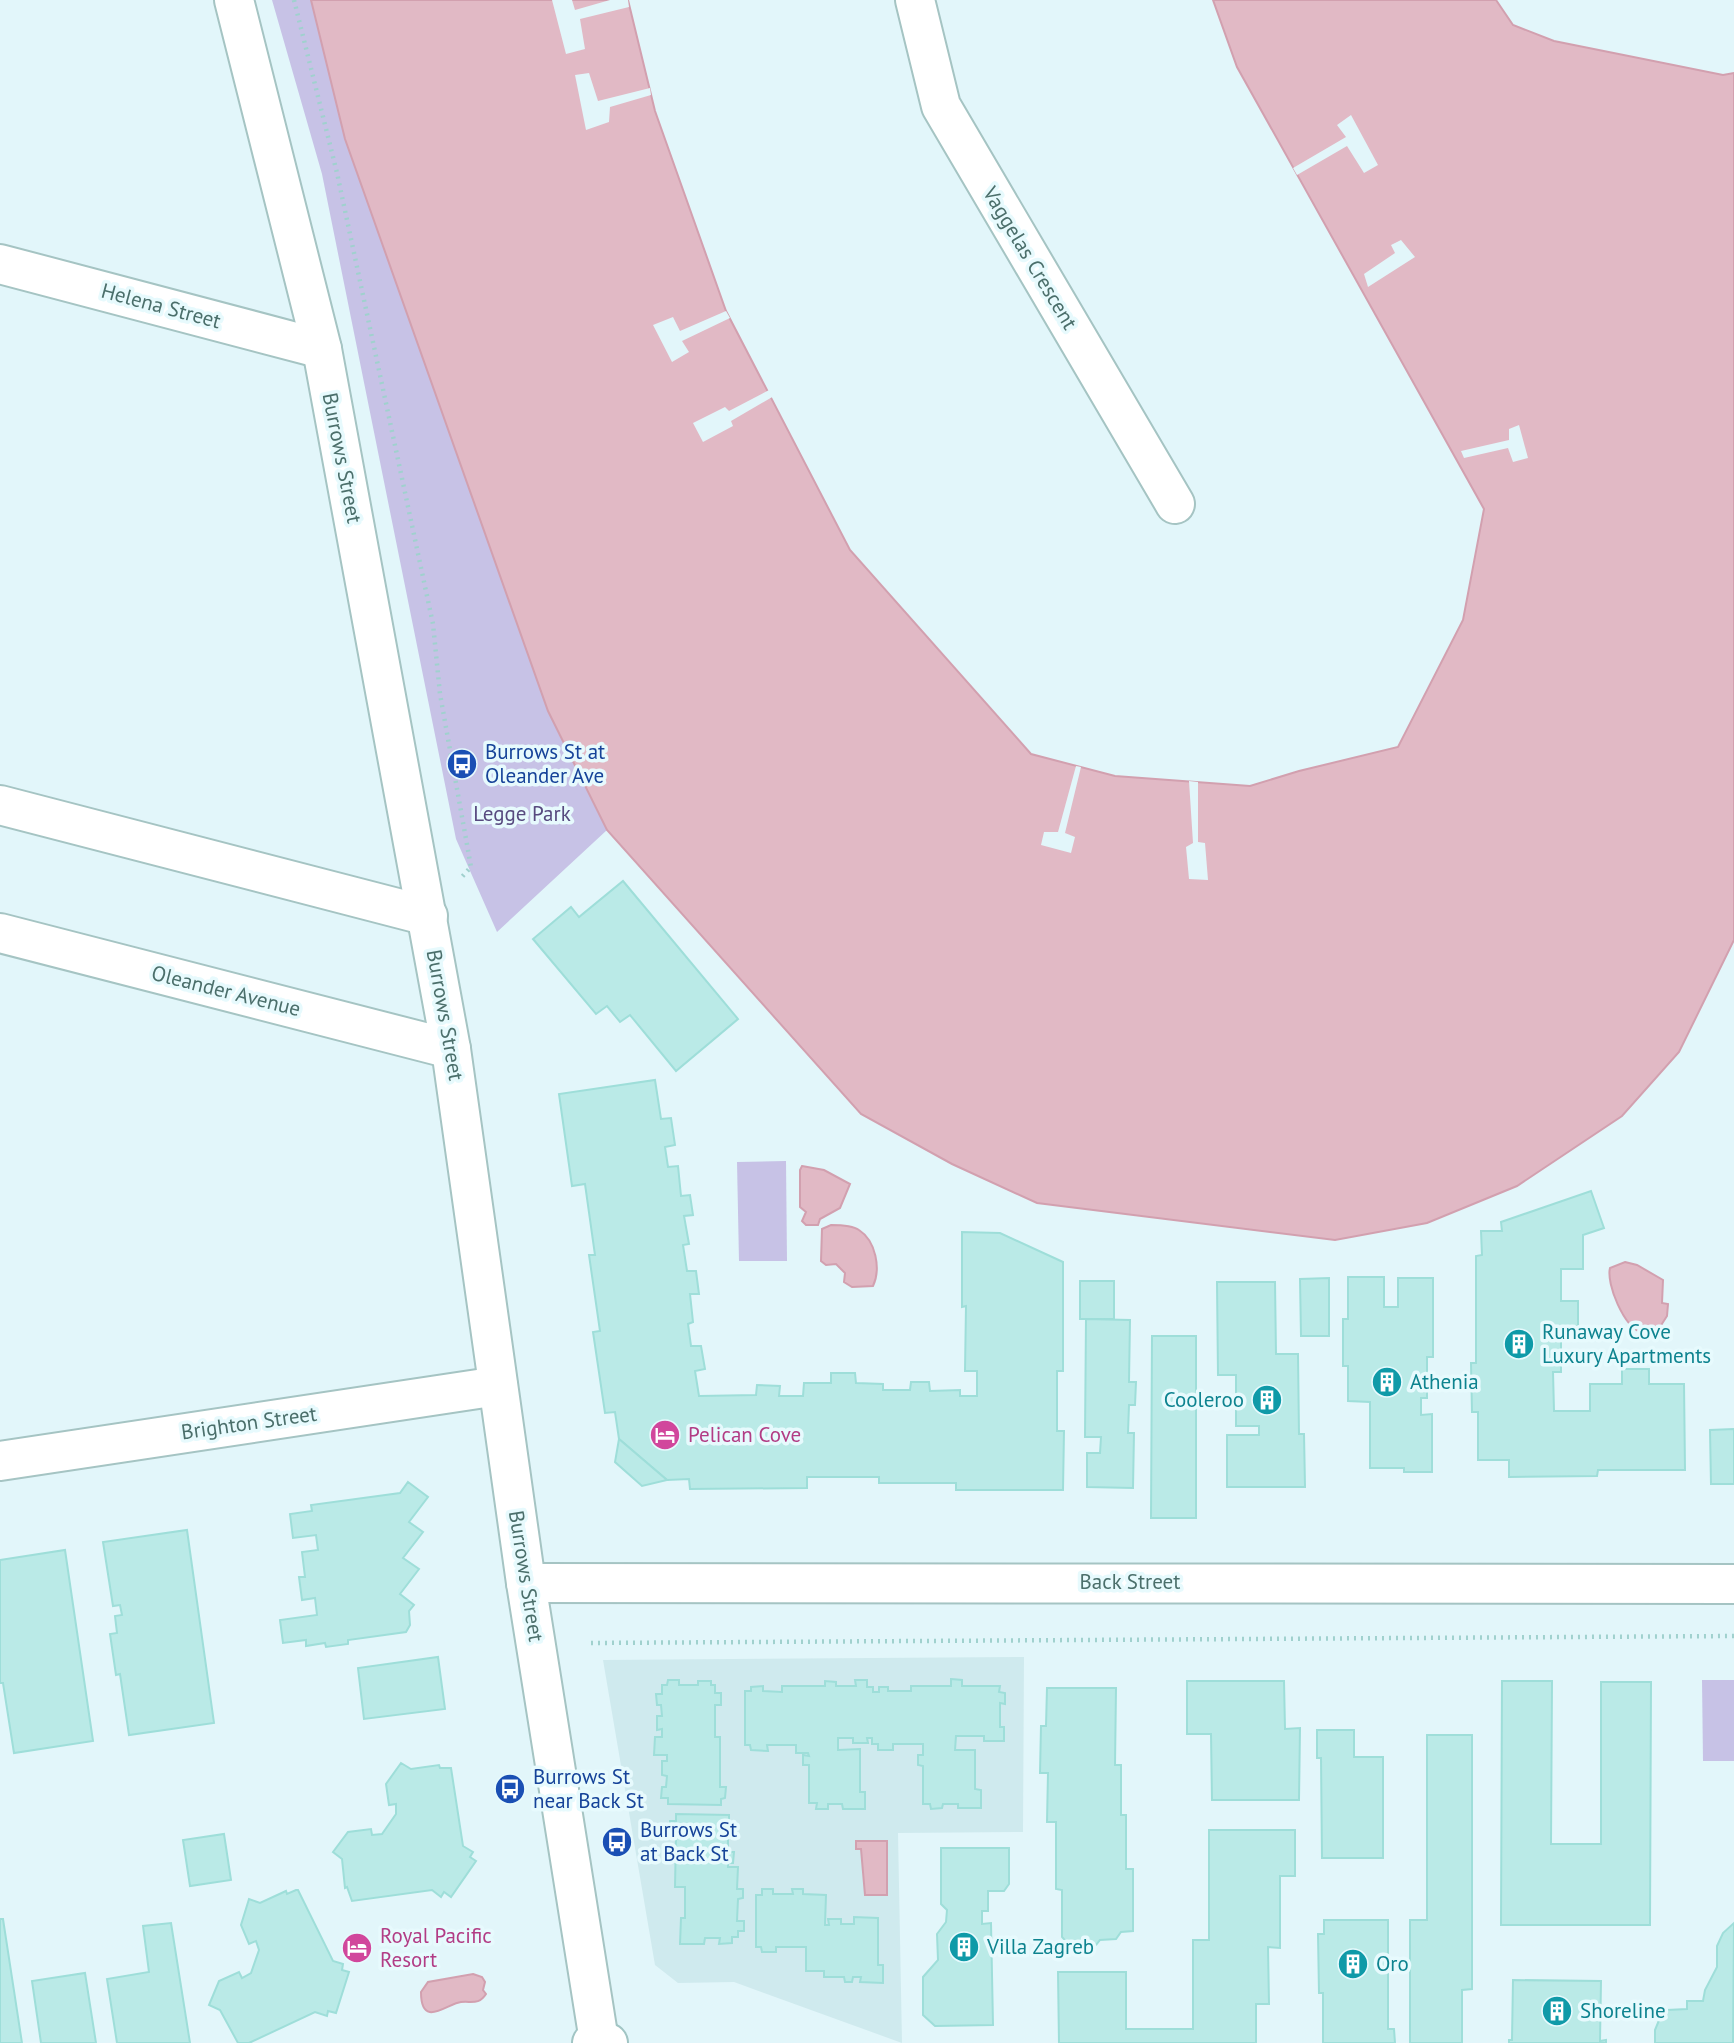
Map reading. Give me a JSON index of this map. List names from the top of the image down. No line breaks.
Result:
{"streets":{"street":["Vaggelas Crescent","Helena Street","Burrows Street","Oleander Avenue","Brighton Street","Back Street"]},"crossings":[["Helena Street","Burrows Street"],["Burrows Street","Oleander Avenue"],["Burrows Street","Brighton Street"],["Burrows Street","Back Street"]],"parks":["Legge Park"],"places":{"bus stop":["Burrows St at Oleander Ave","Burrows St near Back St","Burrows St at Back St"],"building":["Runaway Cove Luxury Apartments","Athenia","Cooleroo","Villa Zagreb","Oro","Shoreline"],"hotel":["Pelican Cove","Royal Pacific Resort"]}}
